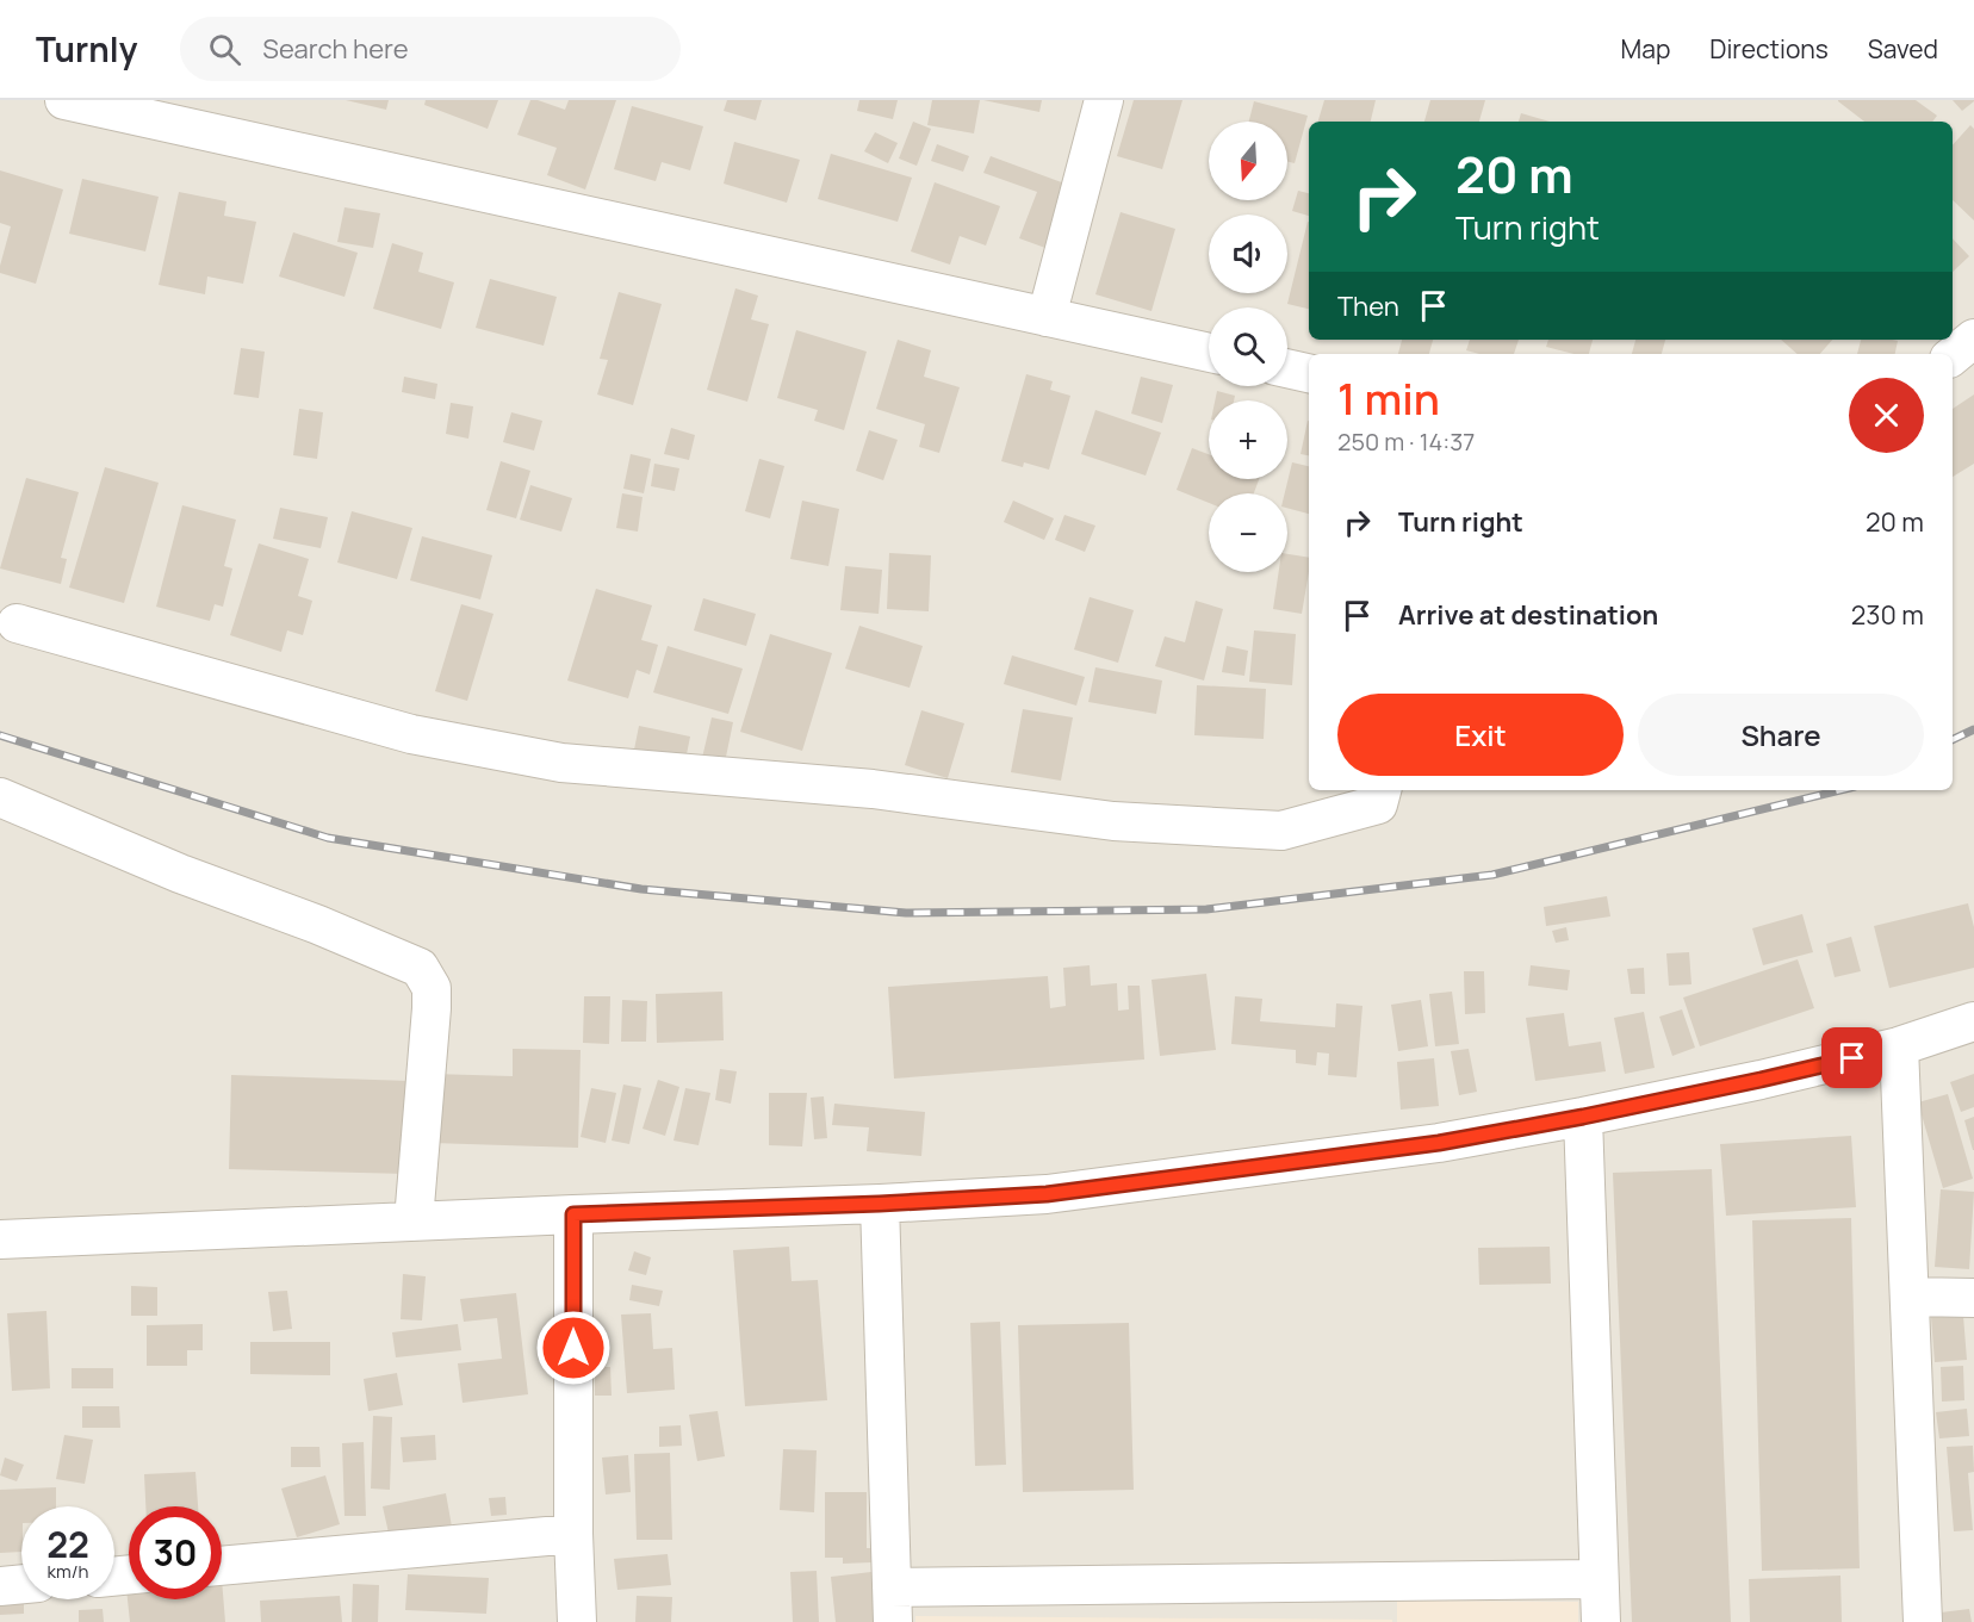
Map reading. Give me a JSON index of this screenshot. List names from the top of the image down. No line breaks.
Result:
{"north":"bottom","page":{"header":"Turnly","search":"Search here","nav":["Map","Directions","Saved"],"map_buttons":["+","−"],"turn":["20 m","Turn right"],"then":"Then","heading":["1 min","250 m · 14:37"],"list":[{"name":"Turn right","value":"20 m"},{"name":"Arrive at destination","value":"230 m"}],"buttons":["Exit","Share"],"speed":"22 km/h","limit":"30"}}
